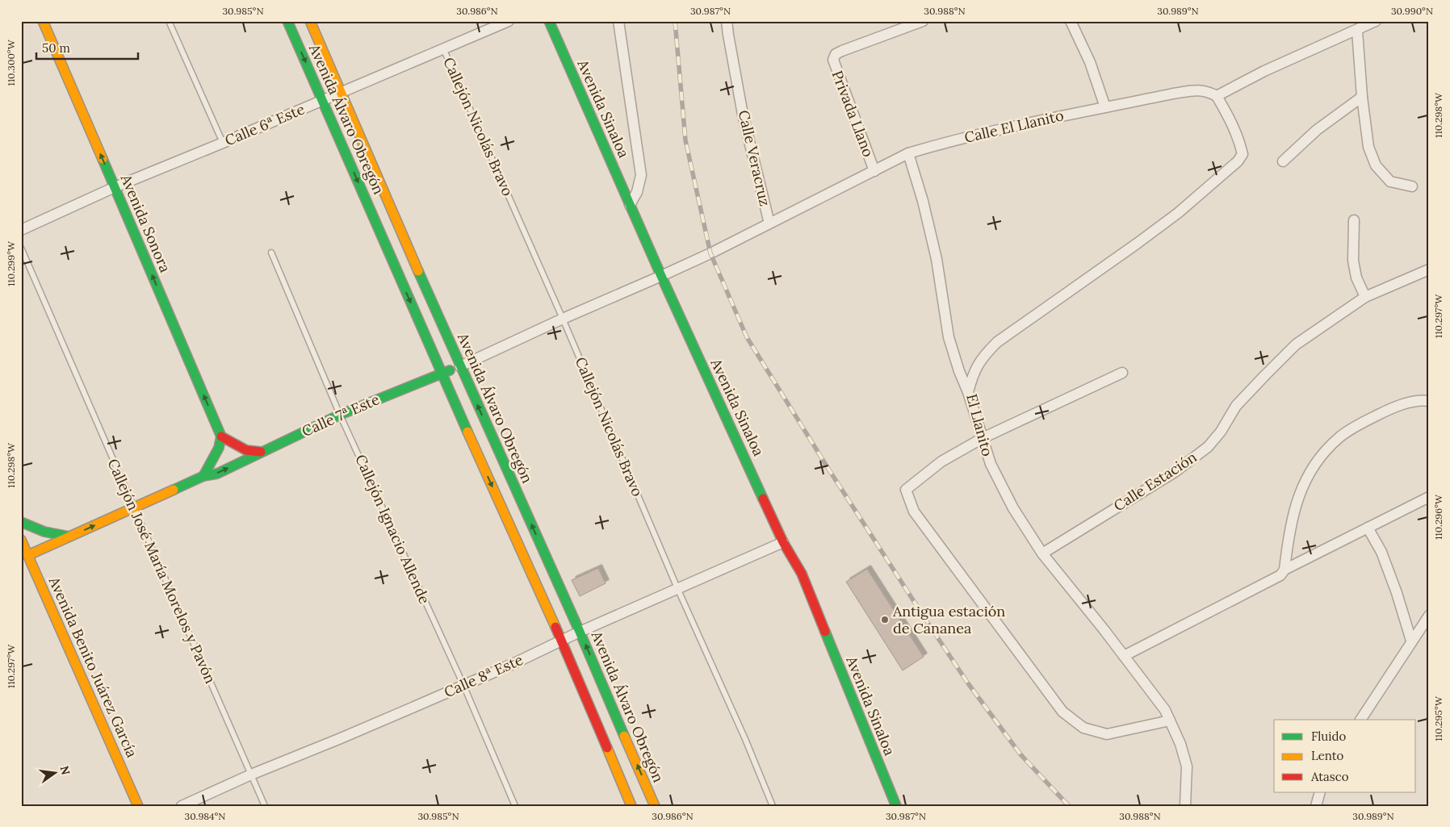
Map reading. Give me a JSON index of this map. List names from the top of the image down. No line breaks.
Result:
{"streets":{"street":["Avenida Sinaloa","Privada Llano","Avenida Álvaro Obregón","Calle 6ª Este","Calle El Llanito","Calle Veracruz","Avenida Sonora","Calle 7ª Este","El Llanito","Calle Estación","Avenida Benito Juárez García","Calle 8ª Este"],"lane":["Callejón Nicolás Bravo","Callejón Ignacio Allende","Callejón José María Morelos y Pavón"]},"crossings":[["Avenida Sinaloa","Calle El Llanito"],["Avenida Sinaloa","Calle 7ª Este"],["Avenida Sinaloa","Calle 8ª Este"],["Privada Llano","Calle El Llanito"],["Avenida Álvaro Obregón","Calle 6ª Este"],["Avenida Álvaro Obregón","Calle 7ª Este"],["Avenida Álvaro Obregón","Calle 8ª Este"],["Calle 6ª Este","Callejón Nicolás Bravo"],["Calle 6ª Este","Avenida Sonora"],["Callejón Nicolás Bravo","Calle 7ª Este"],["Callejón Nicolás Bravo","Calle 8ª Este"],["Calle El Llanito","Calle Veracruz"],["Calle El Llanito","Calle 7ª Este"],["Calle El Llanito","El Llanito"],["Calle 7ª Este","Callejón Ignacio Allende"],["Calle 7ª Este","Callejón José María Morelos y Pavón"],["Calle 7ª Este","Avenida Benito Juárez García"],["El Llanito","Calle Estación"],["Callejón Ignacio Allende","Calle 8ª Este"],["Callejón José María Morelos y Pavón","Calle 8ª Este"]],"one_way":["Avenida Sonora"],"places":["Antigua estación de Cananea"],"legend":["Fluido","Lento","Atasco"],"scale_bar":"50 m","north":"right","coordinates":["30.985°N","30.986°N","30.987°N","30.988°N","30.989°N","30.990°N","110.300°W","110.298°W","110.299°W","110.297°W","110.296°W","110.295°W","30.984°N"]}
